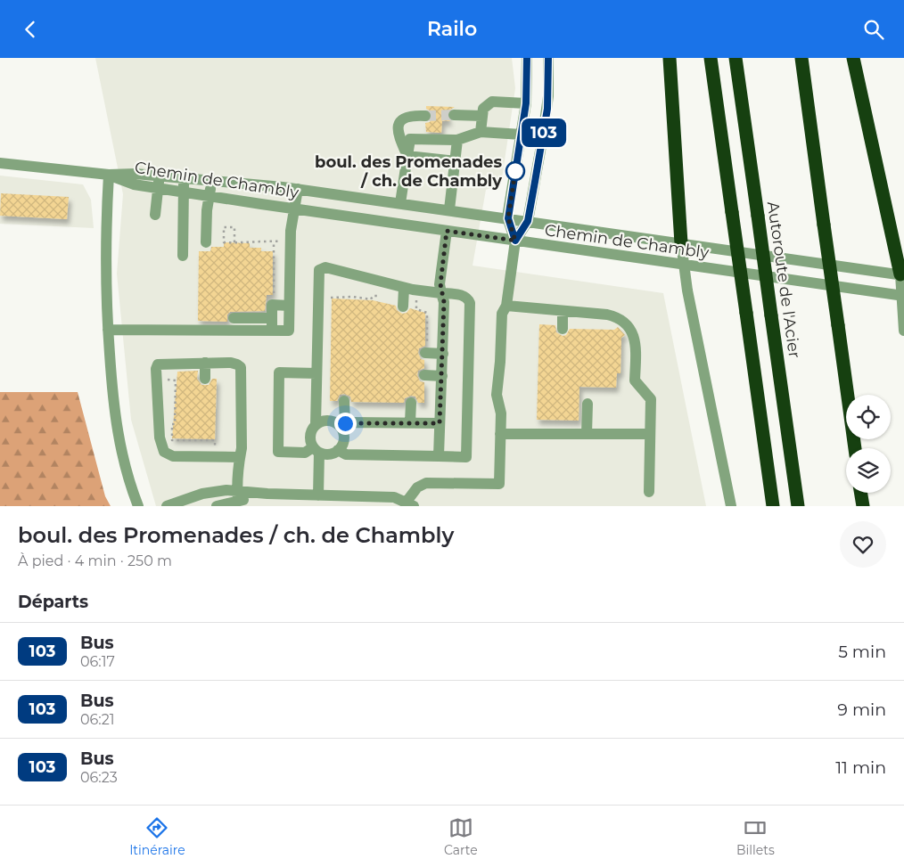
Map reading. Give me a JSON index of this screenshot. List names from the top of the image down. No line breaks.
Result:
{"streets":{"highway":["Autoroute de l'Acier"],"street":["Chemin de Chambly"]},"places":["boul. des Promenades / ch. de Chambly"],"lines":["bus line 103"],"page":{"header":"Railo","on_map":"103","heading":[["boul. des Promenades / ch. de Chambly","À pied · 4 min · 250 m"],"Départs"],"list":[{"mark":"103","name":"Bus","note":"06:17","value":"5 min"},{"mark":"103","name":"Bus","note":"06:21","value":"9 min"},{"mark":"103","name":"Bus","note":"06:23","value":"11 min"}],"tabs":["Itinéraire","Carte","Billets"]}}
